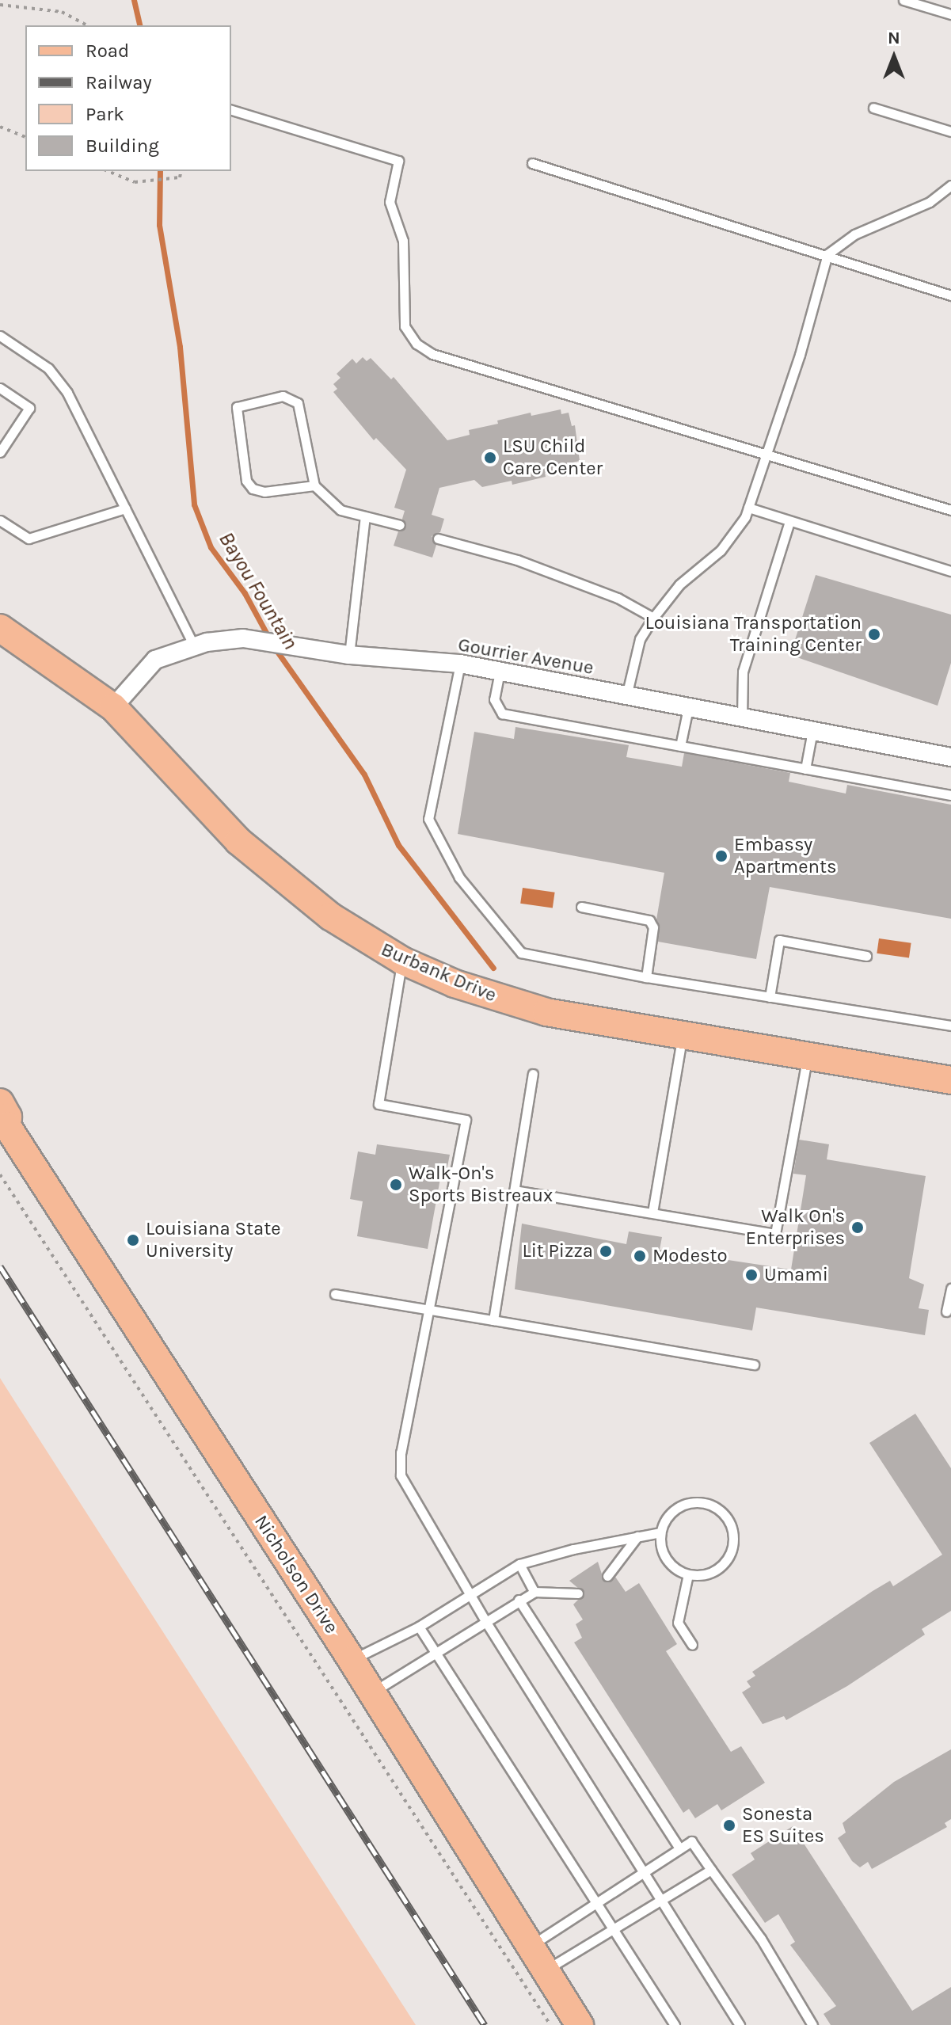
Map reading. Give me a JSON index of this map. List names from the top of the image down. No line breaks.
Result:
{"streets":{"main road":["Burbank Drive","Nicholson Drive"],"street":["Gourrier Avenue"]},"crossings":[["Gourrier Avenue","Burbank Drive"]],"water":["Bayou Fountain"],"places":["LSU Child Care Center","Louisiana Transportation Training Center","Embassy Apartments","Walk-On's Sports Bistreaux","Walk On's Enterprises","Louisiana State University","Lit Pizza","Modesto","Umami","Sonesta ES Suites"],"legend":["Road","Railway","Park","Building"],"north":"top"}
